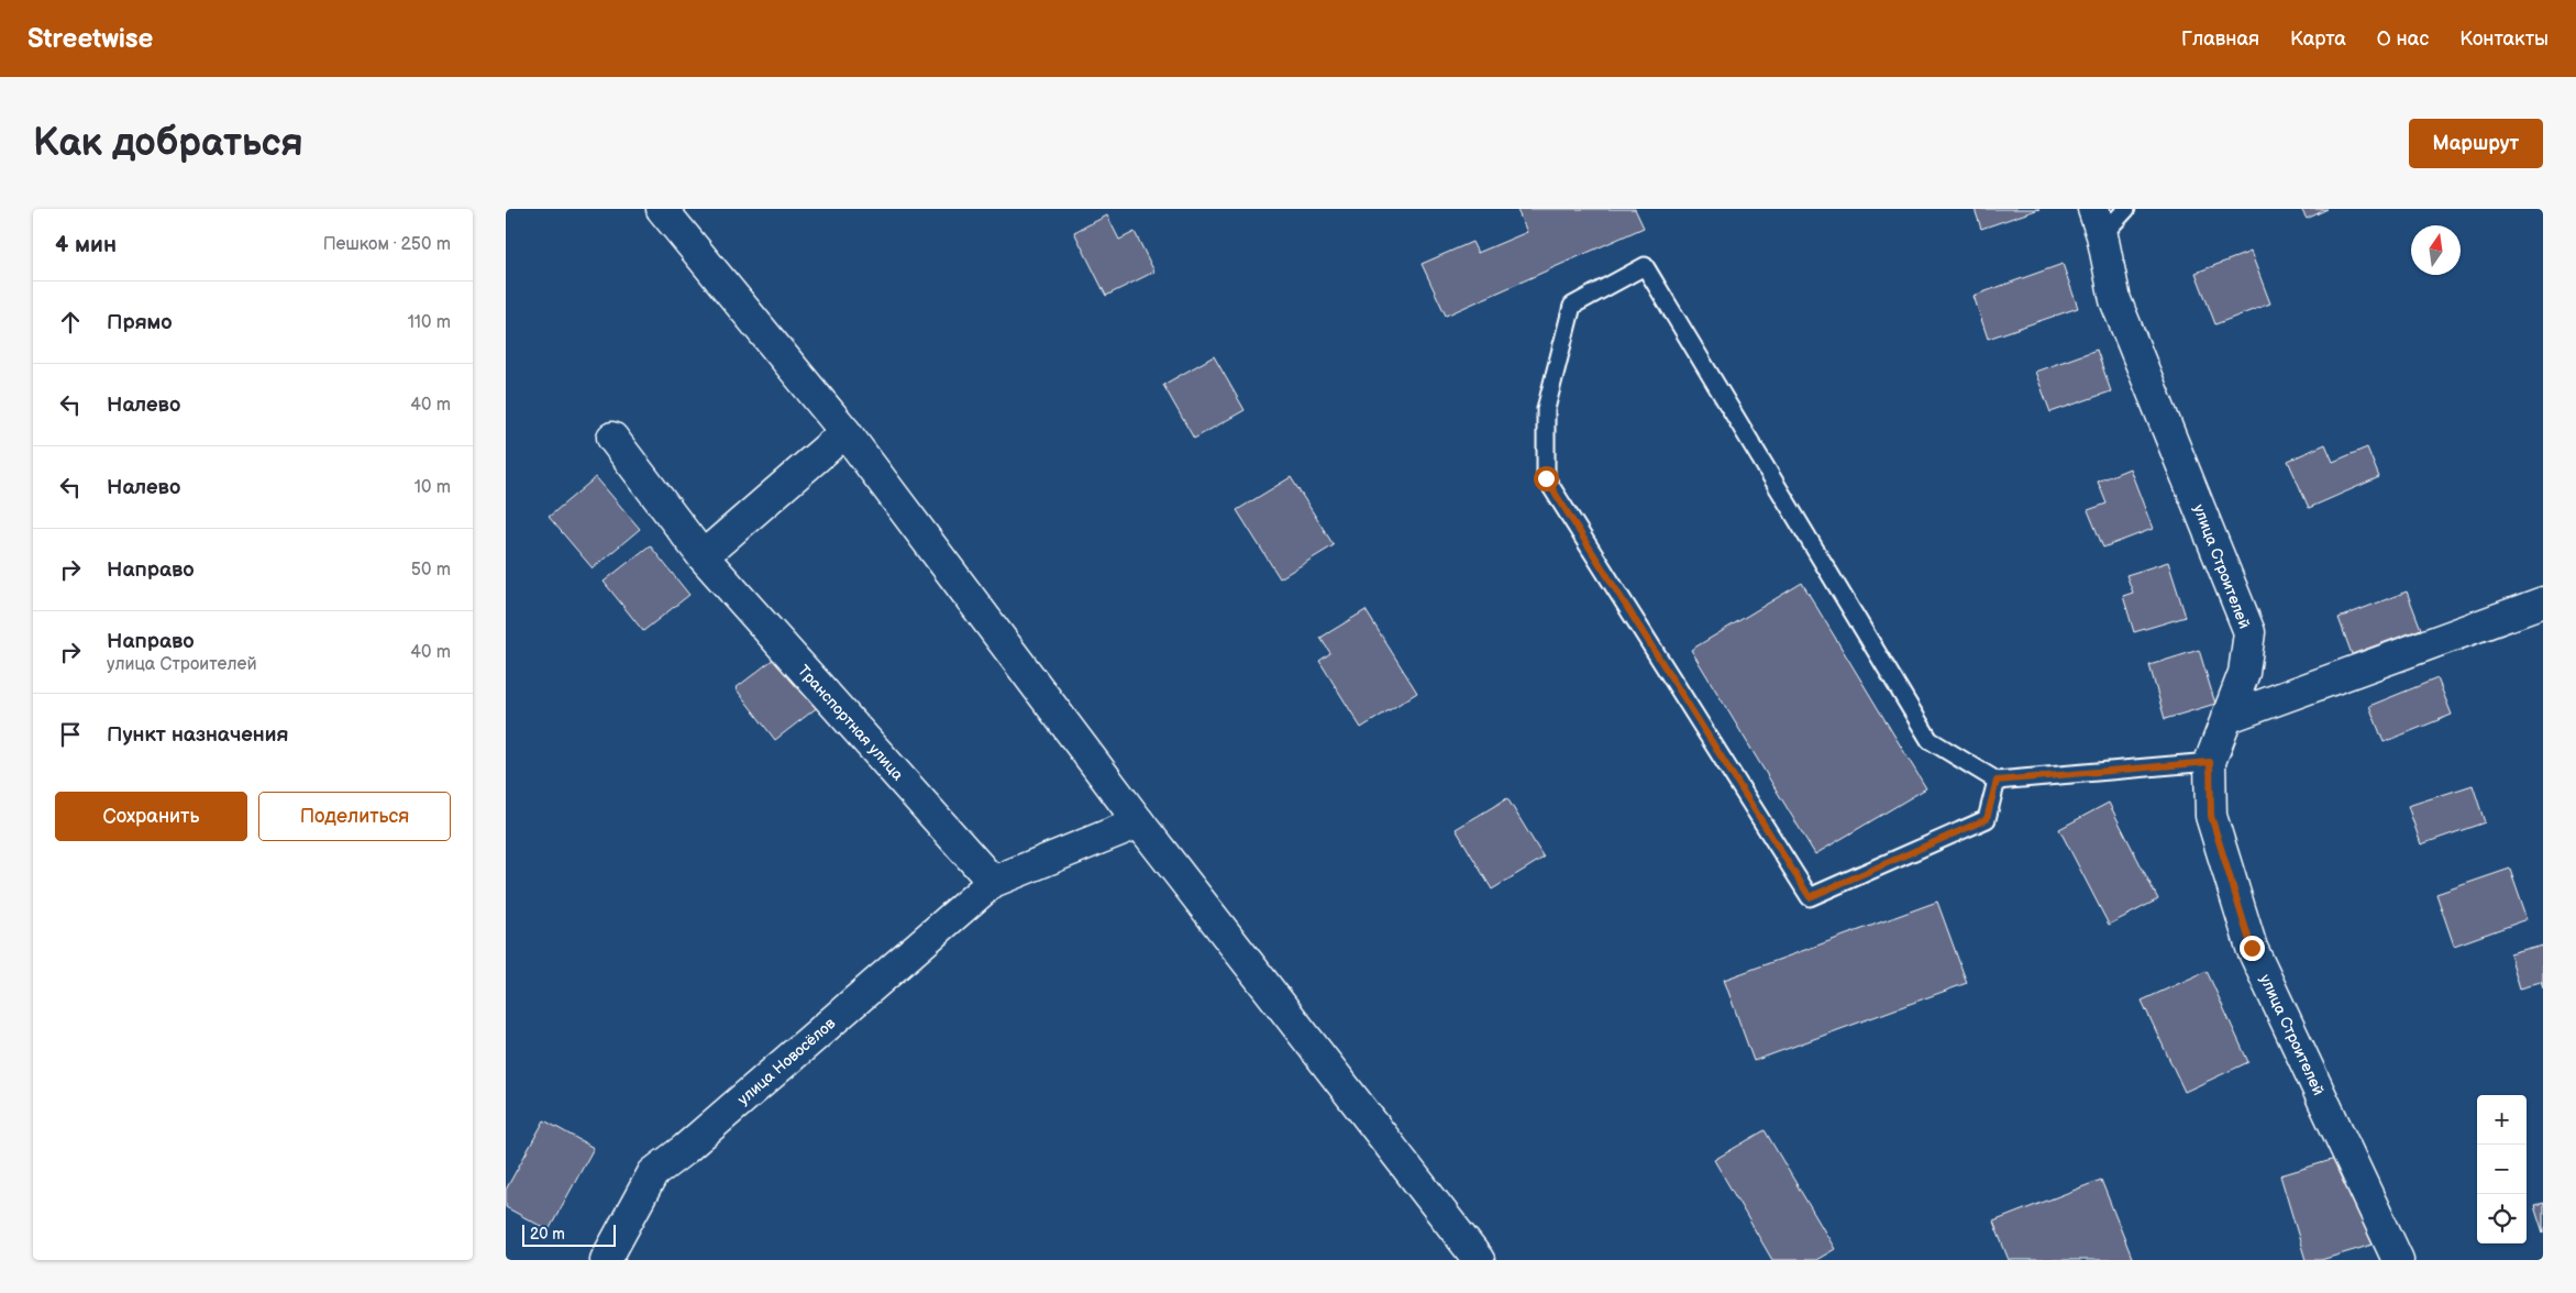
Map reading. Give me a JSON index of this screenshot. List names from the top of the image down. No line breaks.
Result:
{"streets":{"street":["улица Строителей","Транспортная улица","улица Новосёлов"]},"crossings":[["Транспортная улица","улица Новосёлов"]],"scale_bar":"20 m","north":"top","page":{"header":"Streetwise","nav":["Главная","Карта","О нас","Контакты"],"buttons":["Маршрут",["Сохранить","Поделиться"]],"title":"Как добраться","heading":["4 мин","Пешком · 250 m"],"list":[["Прямо","110 m"],["Налево","40 m"],["Налево","10 m"],["Направо","50 m"],["Направо","улица Строителей","40 m"],"Пункт назначения"],"map_buttons":["+","−"],"scale":"20 m"}}
